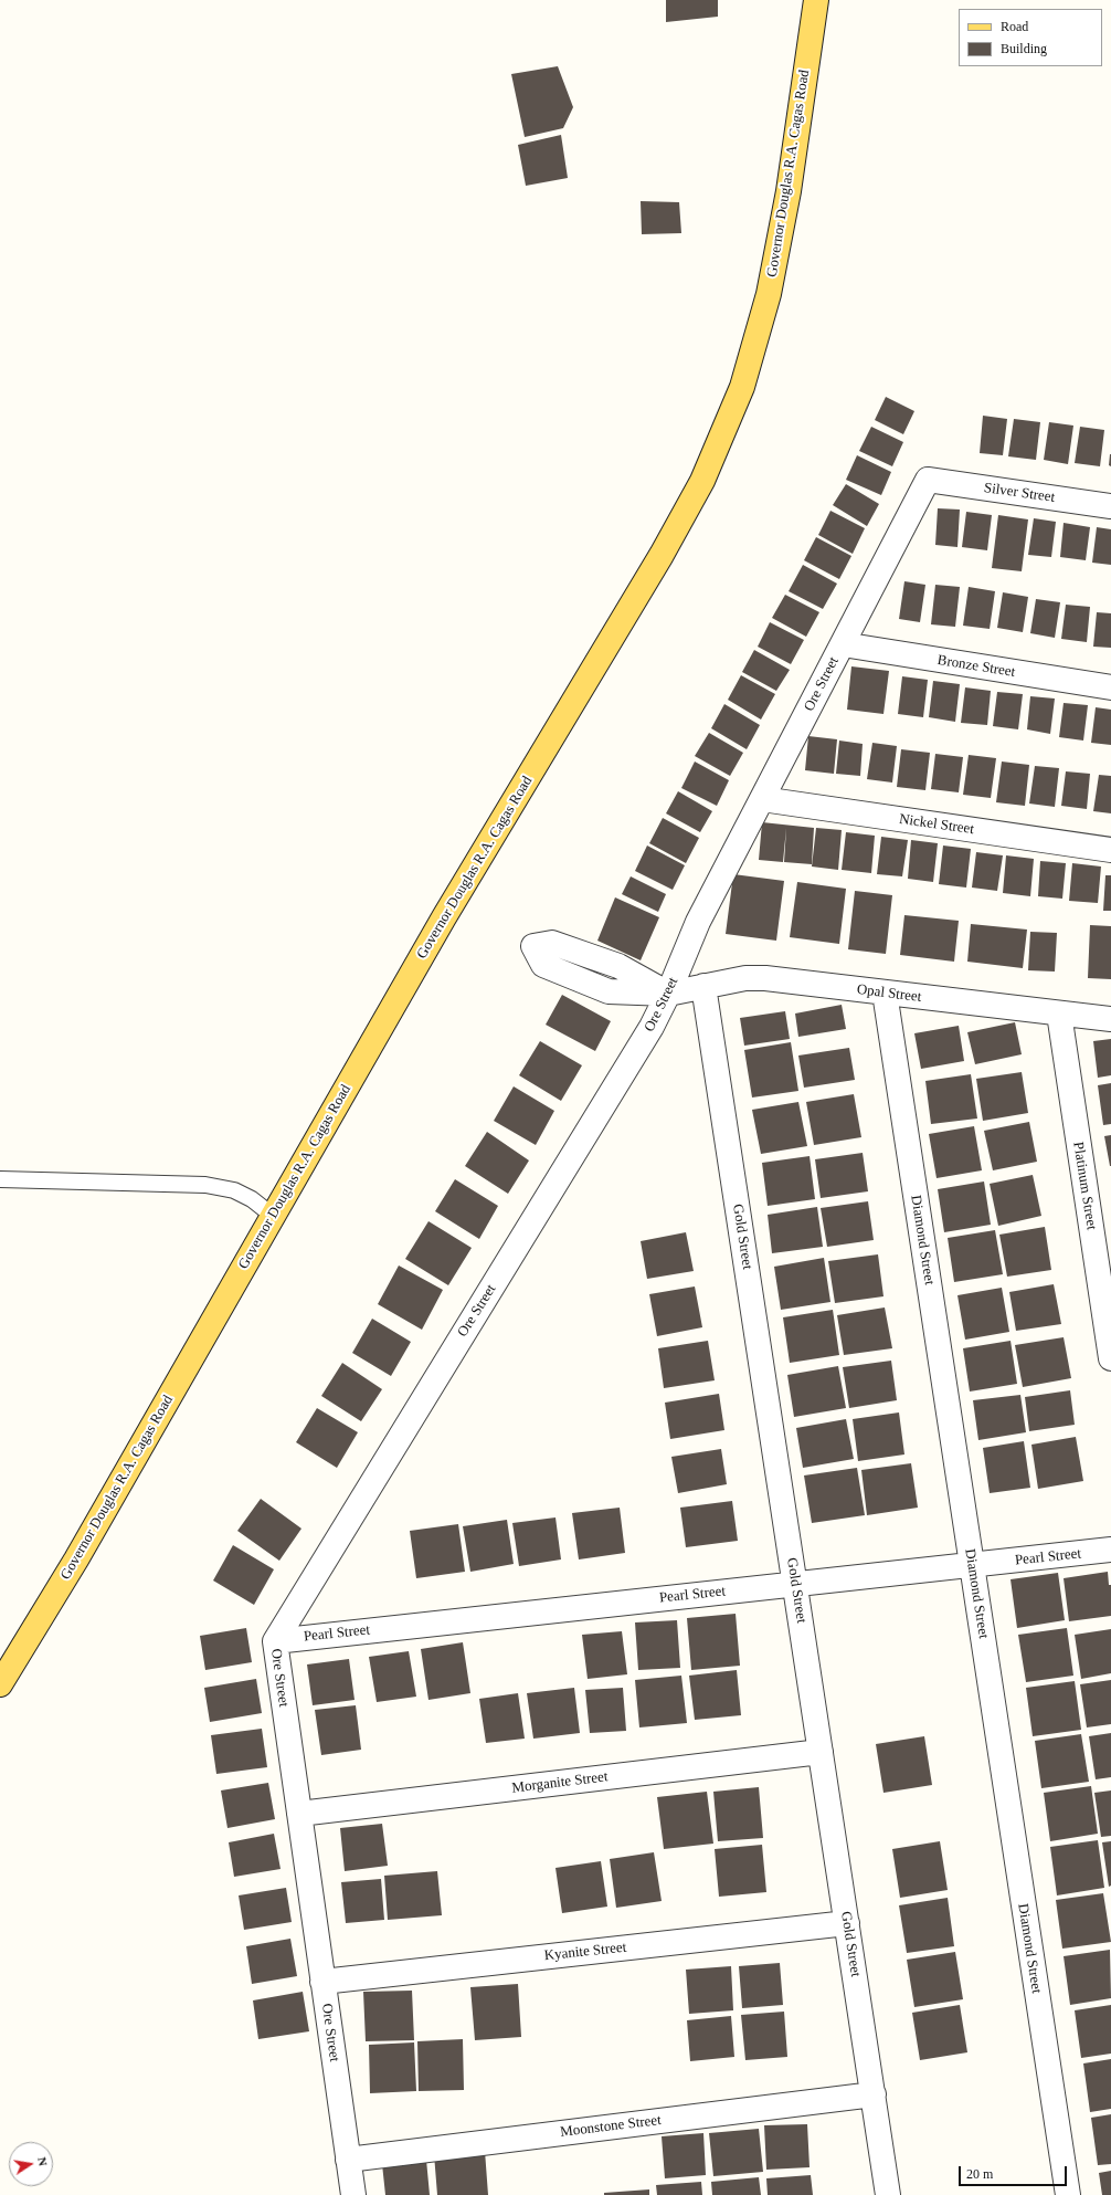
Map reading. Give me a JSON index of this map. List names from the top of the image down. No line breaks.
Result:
{"streets":{"main road":["Governor Douglas R.A. Cagas Road"],"street":["Silver Street","Bronze Street","Ore Street","Nickel Street","Opal Street","Platinum Street","Gold Street","Diamond Street","Pearl Street","Morganite Street","Kyanite Street","Moonstone Street"]},"crossings":[["Silver Street","Ore Street"],["Bronze Street","Ore Street"],["Ore Street","Nickel Street"],["Ore Street","Opal Street"],["Ore Street","Pearl Street"],["Ore Street","Morganite Street"],["Ore Street","Kyanite Street"],["Ore Street","Moonstone Street"],["Opal Street","Platinum Street"],["Opal Street","Gold Street"],["Opal Street","Diamond Street"],["Gold Street","Pearl Street"],["Gold Street","Morganite Street"],["Gold Street","Kyanite Street"],["Gold Street","Moonstone Street"],["Diamond Street","Pearl Street"]],"legend":["Road","Building"],"scale_bar":"20 m","north":"right"}
